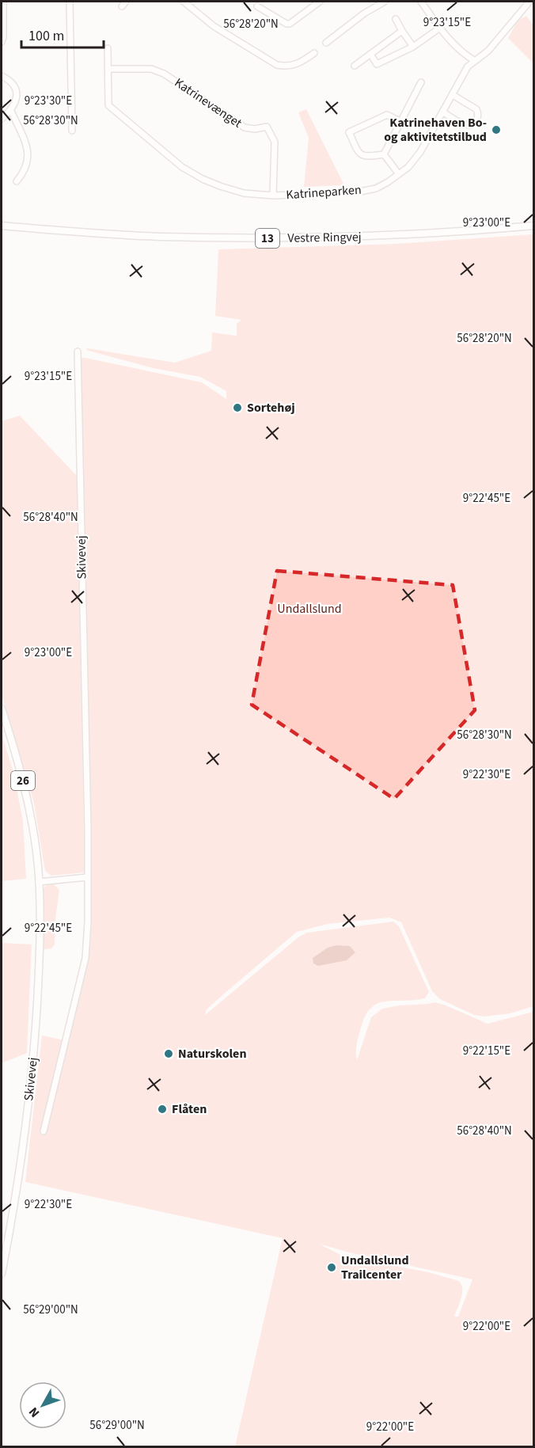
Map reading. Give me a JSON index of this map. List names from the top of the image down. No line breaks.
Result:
{"streets":{"main road":["Vestre Ringvej","13","Skivevej","26"],"street":["Katrinevænget","Katrineparken"]},"crossings":[["Katrinevænget","Katrineparken"]],"parks":["Undallslund"],"places":["Katrinehaven Bo- og aktivitetstilbud","Sortehøj","Naturskolen","Flåten","Undallslund Trailcenter"],"scale_bar":"100 m","north":"bottom left","coordinates":["9°23'15\"E","56°28'20\"N","9°23'30\"E","56°28'30\"N","9°23'00\"E","9°22'45\"E","56°28'40\"N","9°22'30\"E","9°22'15\"E","56°29'00\"N","9°22'00\"E"]}
